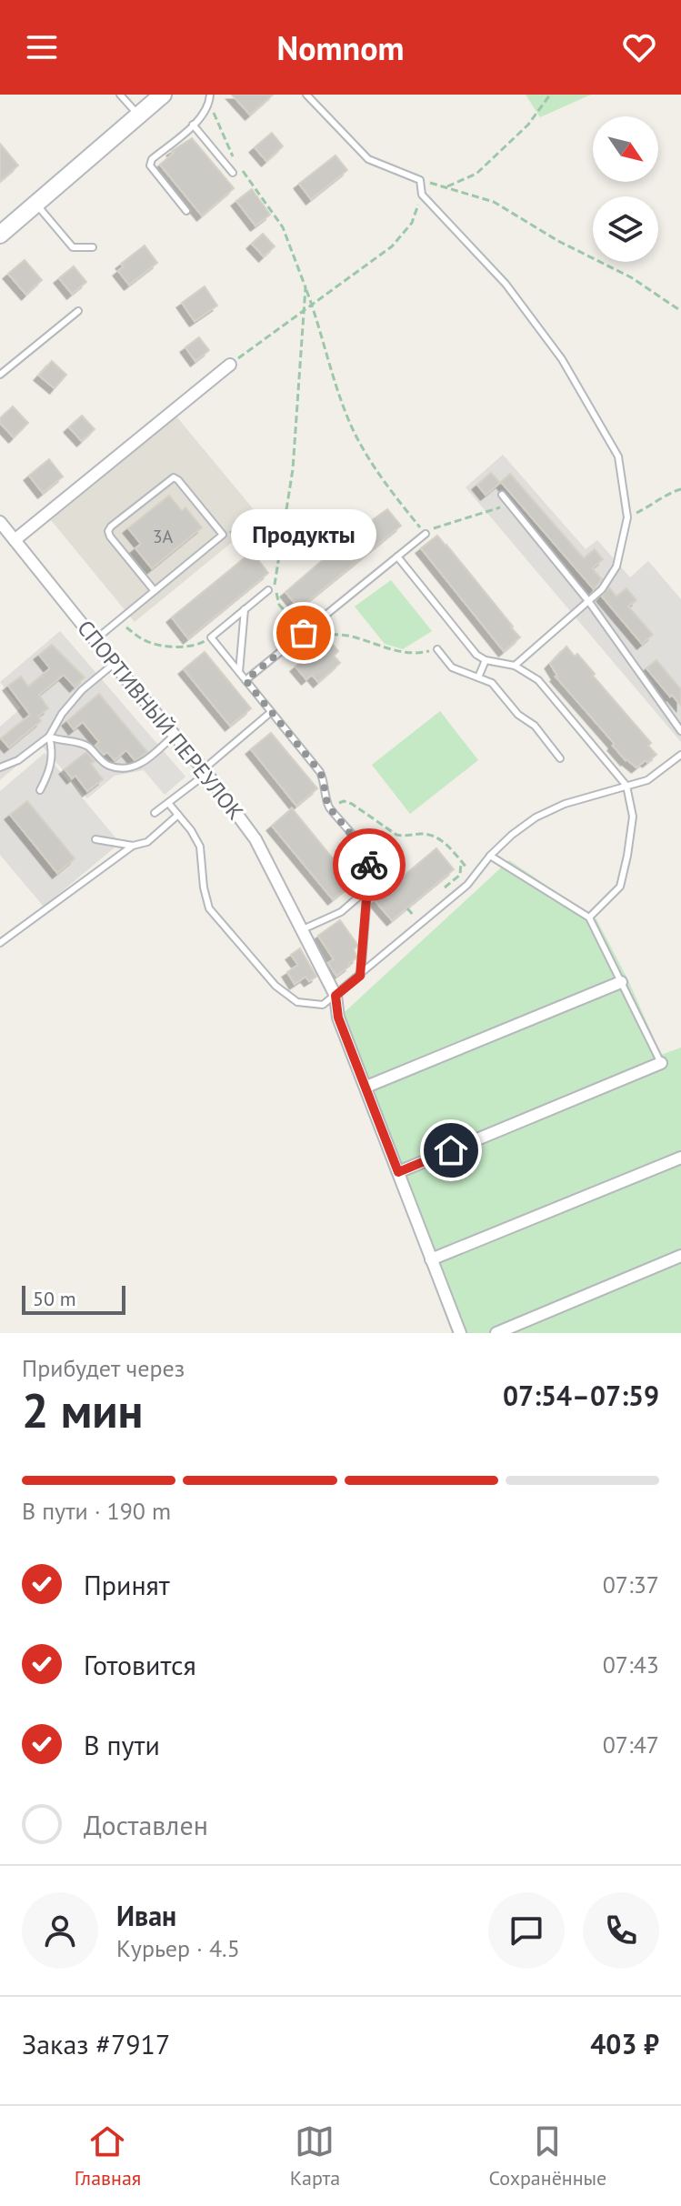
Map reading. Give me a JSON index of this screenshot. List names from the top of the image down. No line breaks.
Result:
{"streets":{"street":["СПОРТИВНЫЙ ПЕРЕУЛОК"]},"places":["Продукты"],"house_numbers":["3А"],"scale_bar":"50 m","north":"bottom right","page":{"header":"Nomnom","bubble":"Продукты","scale":"50 m","heading":["2 мин","Прибудет через","07:54–07:59"],"panel":["Иван","Курьер · 4.5","Заказ #7917","403 ₽"],"bar":"В пути · 190 m","list":[["Принят","07:37"],["Готовится","07:43"],["В пути","07:47"],"Доставлен"],"tabs":["Главная","Карта","Сохранённые"]}}
